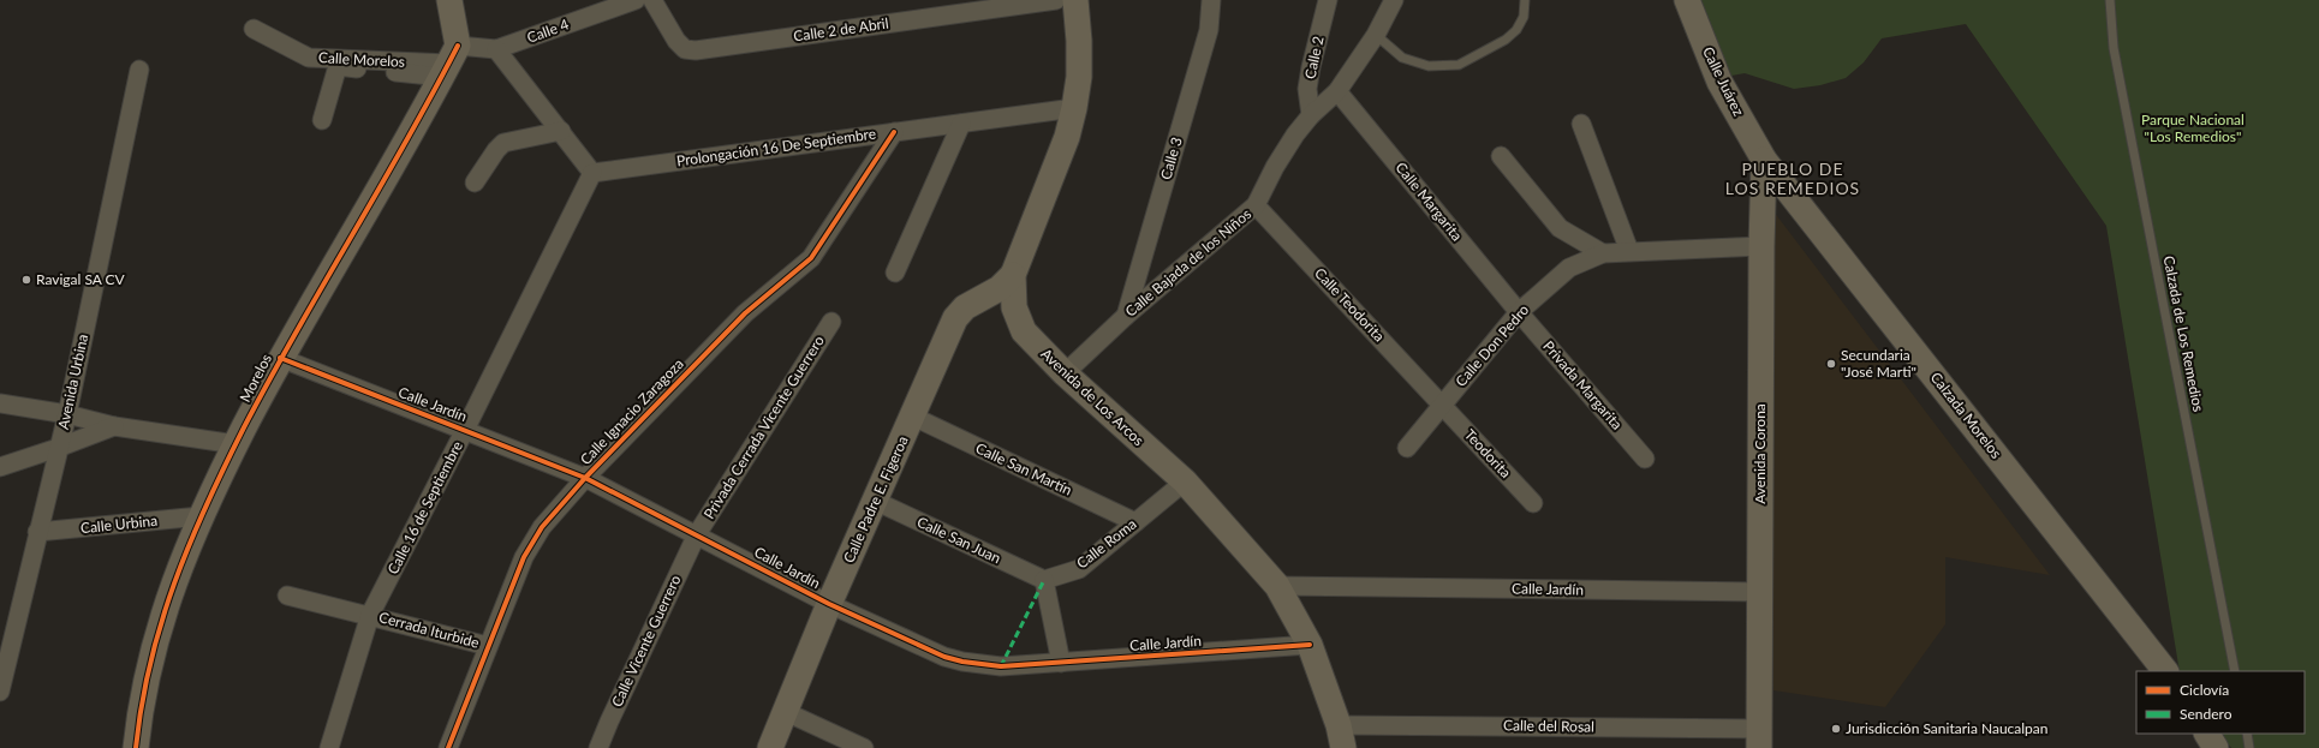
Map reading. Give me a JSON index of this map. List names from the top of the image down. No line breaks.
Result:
{"streets":{"main road":["Calle Juárez","Morelos","Avenida de Los Arcos","Calzada Morelos","Avenida Corona","Calle Padre E. Figeroa"],"street":["Calle 2 de Abril","Calle 4","Calle 2","Calle Morelos","Prolongación 16 De Septiembre","Calle 3","Calle Margarita","Calle Bajada de los Niños","Calle Teodorita","Calle Don Pedro","Avenida Urbina","Privada Margarita","Calle Jardín","Calle Ignacio Zaragoza","Privada Cerrada Vicente Guerrero","Teodorita","Calle San Martín","Calle 16 de Septiembre","Calle Urbina","Calle San Juan","Calle Roma","Cerrada Iturbide","Calle Vicente Guerrero","Calle del Rosal"],"lane":["Calzada de Los Remedios"]},"crossings":[["Calle 4","Calle Morelos"],["Calle 4","Morelos"],["Calle 2","Calle Bajada de los Niños"],["Calle Morelos","Morelos"],["Calle Juárez","Calzada Morelos"],["Calle Juárez","Avenida Corona"],["Prolongación 16 De Septiembre","Avenida de Los Arcos"],["Prolongación 16 De Septiembre","Calle Ignacio Zaragoza"],["Prolongación 16 De Septiembre","Calle 16 de Septiembre"],["Calle 3","Calle Bajada de los Niños"],["Calle Margarita","Calle Bajada de los Niños"],["Calle Margarita","Calle Don Pedro"],["Calle Margarita","Privada Margarita"],["Calle Bajada de los Niños","Calle Teodorita"],["Calle Bajada de los Niños","Avenida de Los Arcos"],["Calle Teodorita","Calle Don Pedro"],["Calle Teodorita","Teodorita"],["Calle Don Pedro","Privada Margarita"],["Calle Don Pedro","Teodorita"],["Calle Don Pedro","Avenida Corona"],["Morelos","Calle Jardín"],["Morelos","Calle Urbina"],["Avenida Urbina","Calle Urbina"],["Avenida de Los Arcos","Calle Jardín"],["Avenida de Los Arcos","Calle Padre E. Figeroa"],["Avenida de Los Arcos","Calle Roma"],["Avenida de Los Arcos","Calle del Rosal"],["Calle Jardín","Calle Ignacio Zaragoza"],["Calle Jardín","Privada Cerrada Vicente Guerrero"],["Calle Jardín","Avenida Corona"],["Calle Jardín","Calle Padre E. Figeroa"],["Calle Jardín","Calle 16 de Septiembre"],["Calle Jardín","Calle Vicente Guerrero"],["Calle Ignacio Zaragoza","Cerrada Iturbide"],["Calzada Morelos","Avenida Corona"],["Privada Cerrada Vicente Guerrero","Calle Vicente Guerrero"],["Avenida Corona","Calle del Rosal"],["Calle San Martín","Calle Padre E. Figeroa"],["Calle San Martín","Calle Roma"],["Calle Padre E. Figeroa","Calle San Juan"],["Calle 16 de Septiembre","Cerrada Iturbide"],["Calle San Juan","Calle Roma"]],"districts":["PUEBLO DE LOS REMEDIOS"],"parks":["Parque Nacional \"Los Remedios\""],"places":["Ravigal SA CV","Secundaria \"José Marti\"","Jurisdicción Sanitaria Naucalpan"],"legend":["Ciclovía","Sendero"]}
